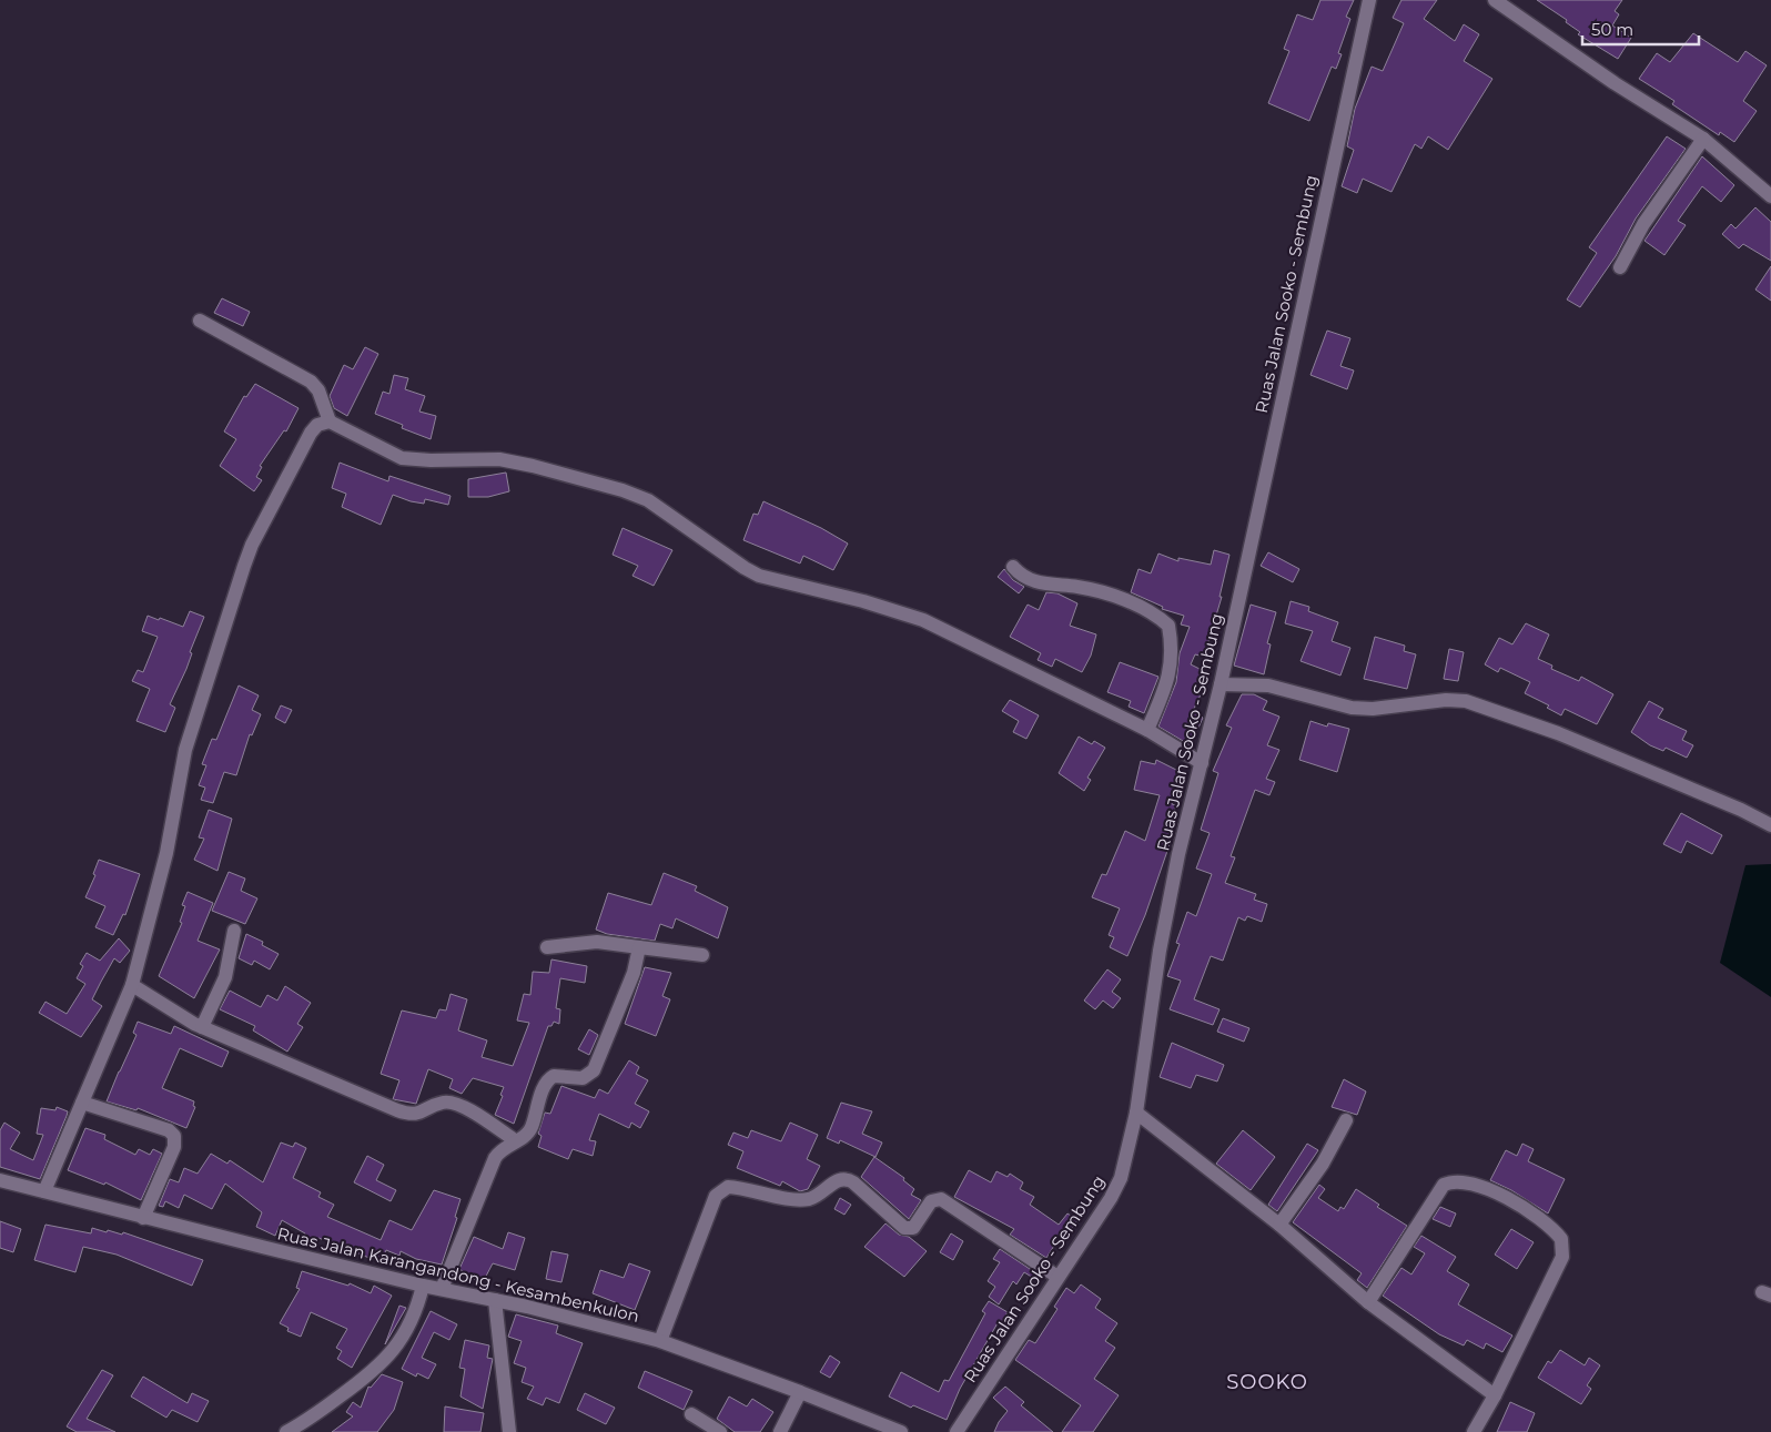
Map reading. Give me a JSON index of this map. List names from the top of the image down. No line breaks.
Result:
{"streets":{"street":["Ruas Jalan Sooko - Sembung","Ruas Jalan Karangandong - Kesambenkulon"]},"districts":["SOOKO"],"scale_bar":"50 m"}
